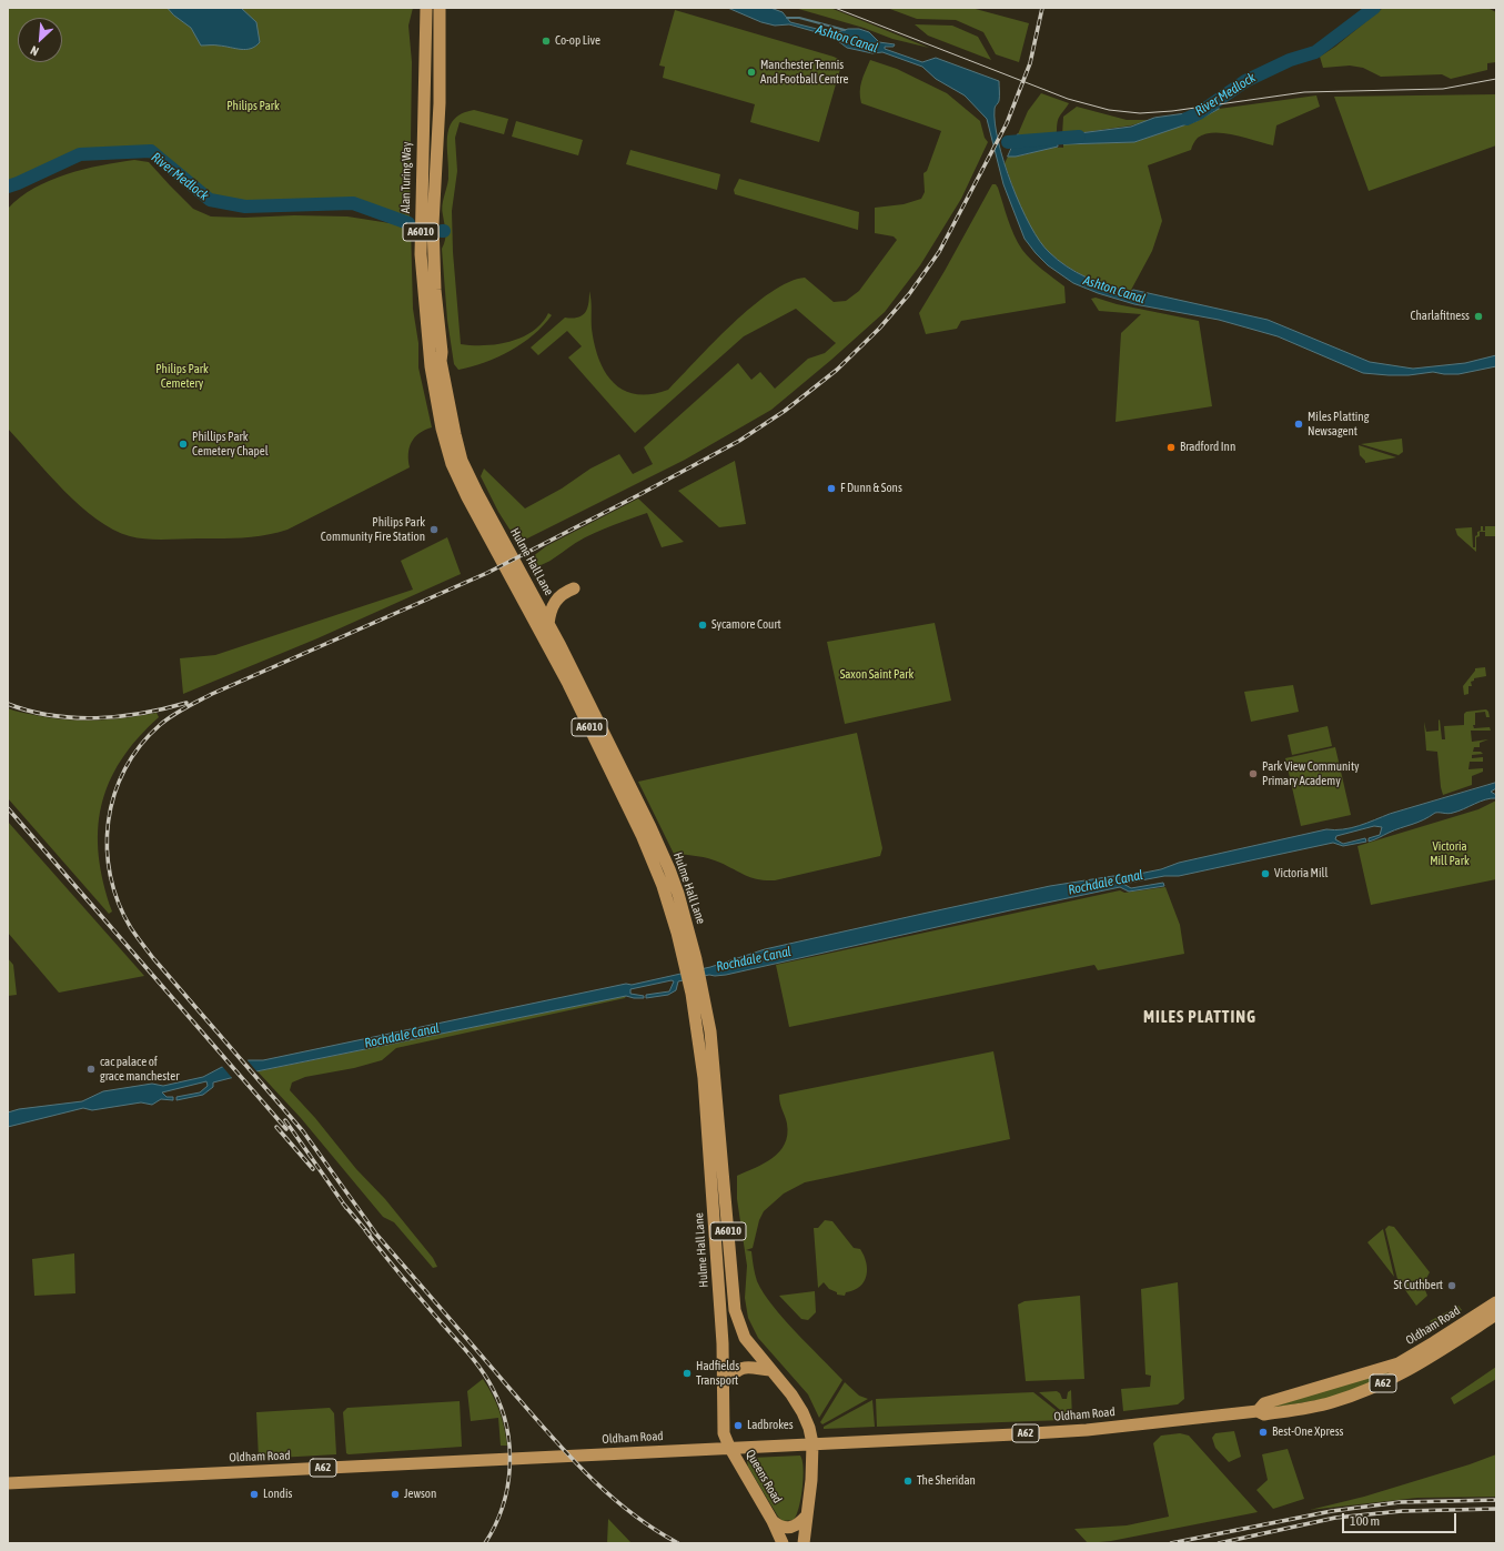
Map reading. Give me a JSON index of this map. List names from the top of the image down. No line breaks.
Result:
{"streets":{"highway":["Alan Turing Way","A6010","Hulme Hall Lane","Oldham Road","A62","Queens Road"]},"crossings":[["Alan Turing Way","A6010"],["Alan Turing Way","Hulme Hall Lane"],["A6010","Hulme Hall Lane"],["A6010","Oldham Road"],["A6010","Queens Road"],["Hulme Hall Lane","Oldham Road"],["Hulme Hall Lane","Queens Road"],["Oldham Road","Queens Road"]],"districts":["MILES PLATTING"],"water":["Ashton Canal","River Medlock","Rochdale Canal"],"parks":["Philips Park","Philips Park Cemetery","Saxon Saint Park","Victoria Mill Park"],"places":["Co-op Live","Manchester Tennis And Football Centre","Charlafitness","Miles Platting Newsagent","Phillips Park Cemetery Chapel","Bradford Inn","F Dunn & Sons","Philips Park Community Fire Station","Sycamore Court","Park View Community Primary Academy","Victoria Mill","cac palace of grace manchester","St Cuthbert","Hadfields Transport","Ladbrokes","Best-One Xpress","The Sheridan","Londis","Jewson"],"scale_bar":"100 m","north":"bottom left"}
